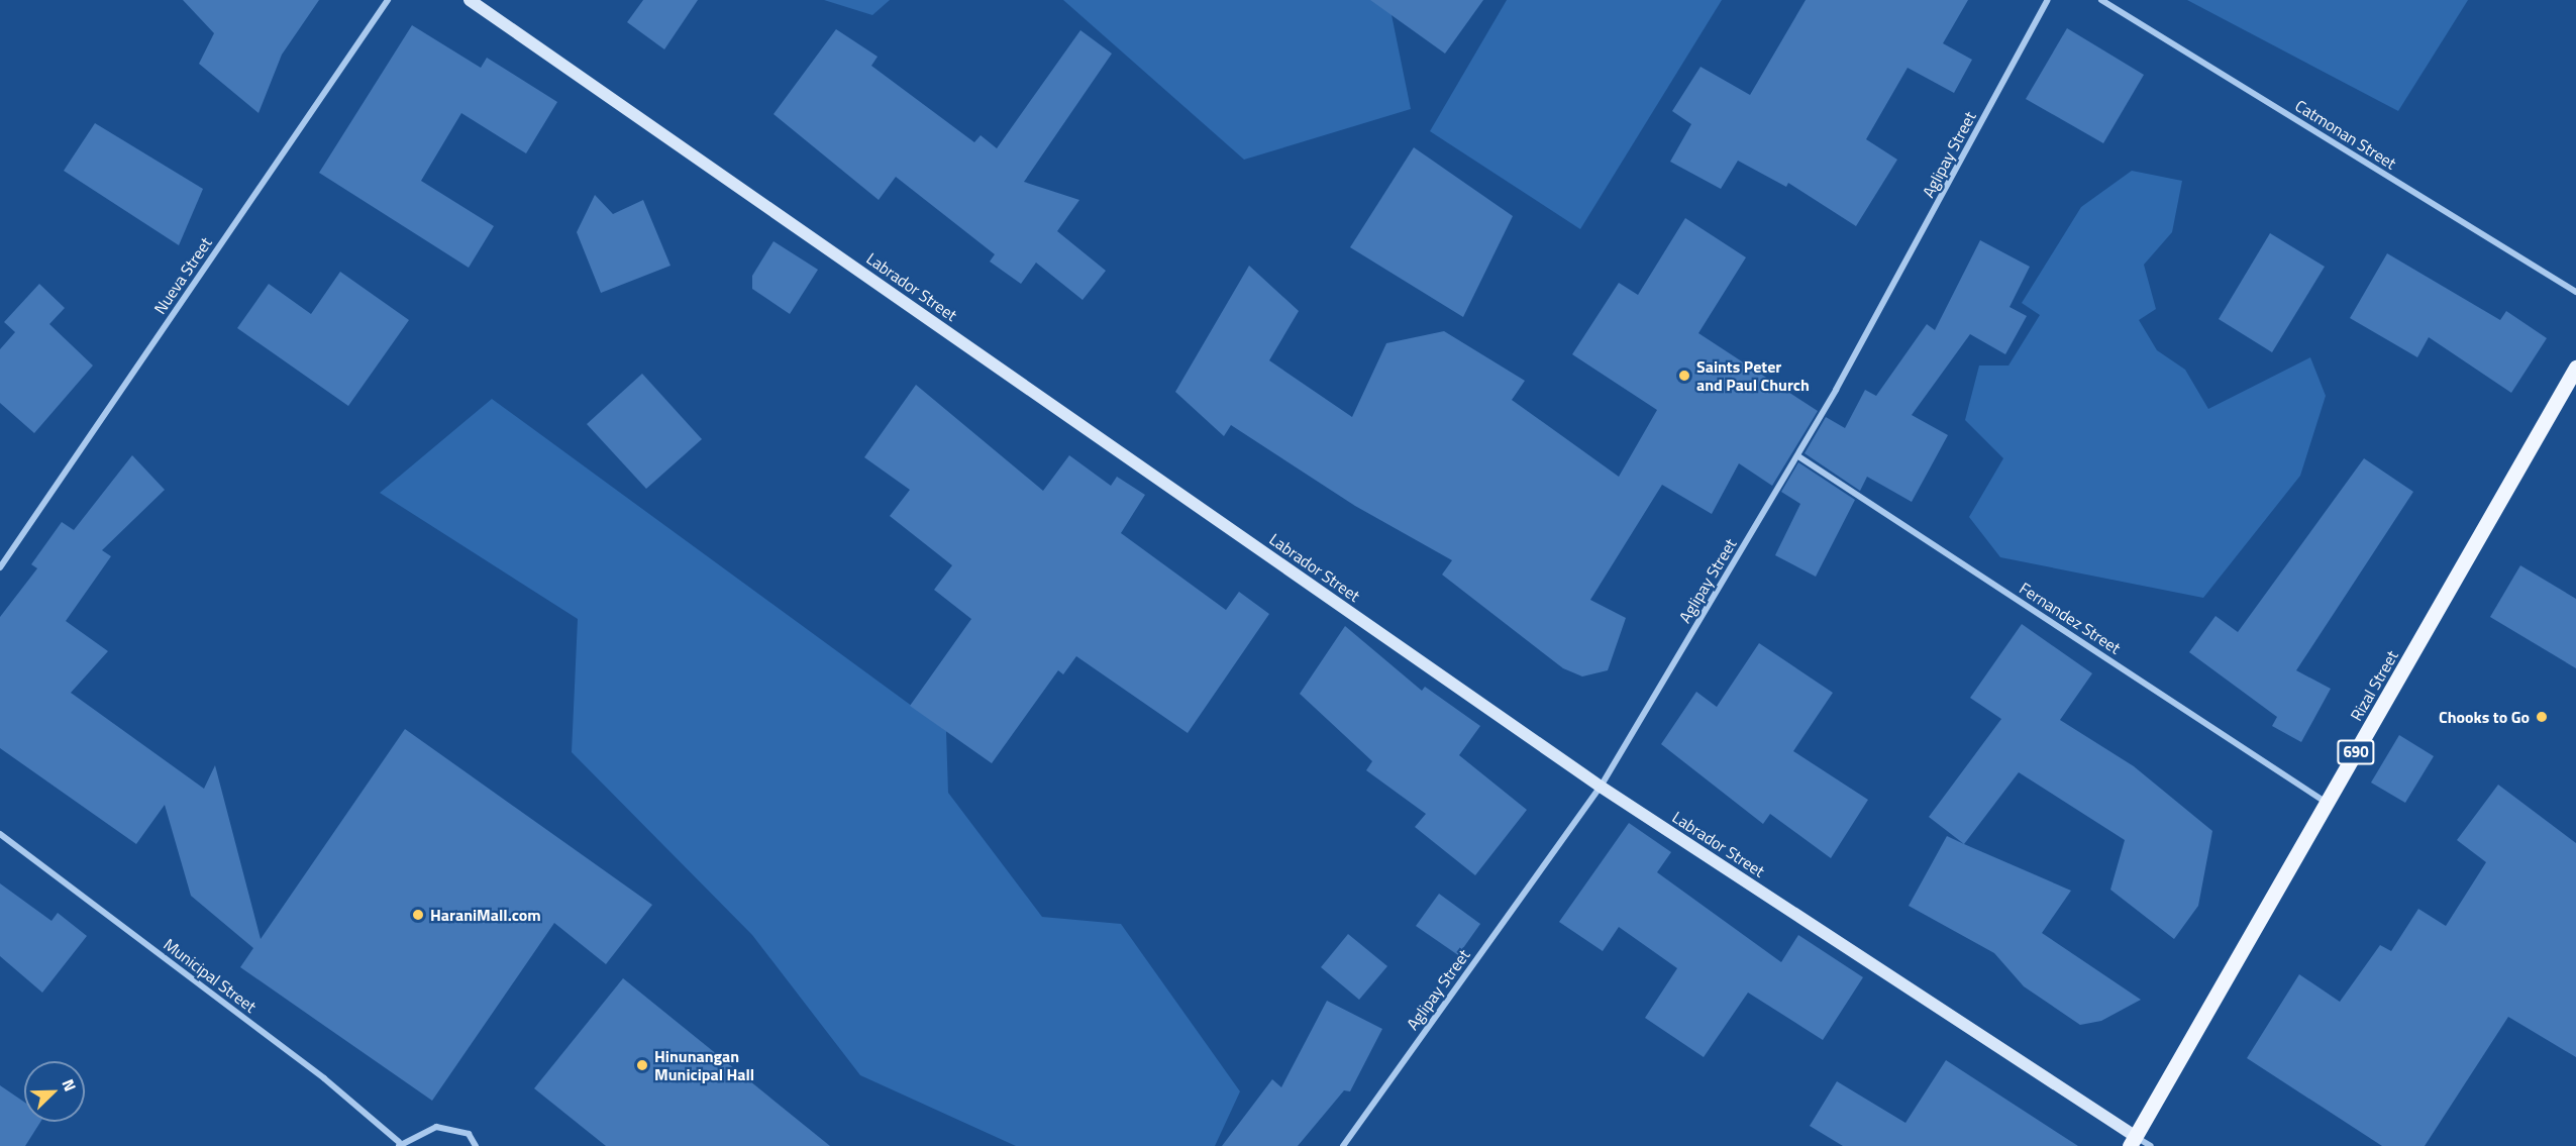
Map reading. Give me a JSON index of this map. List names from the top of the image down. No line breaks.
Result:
{"streets":{"main road":["Rizal Street","690"],"street":["Catmonan Street","Aglipay Street","Nueva Street","Labrador Street","Fernandez Street","Municipal Street"]},"crossings":[["Aglipay Street","Labrador Street"],["Aglipay Street","Fernandez Street"],["Labrador Street","Rizal Street"],["Fernandez Street","Rizal Street"]],"places":["Saints Peter and Paul Church","Chooks to Go","HaraniMall.com","Hinunangan Municipal Hall"],"north":"top right"}
